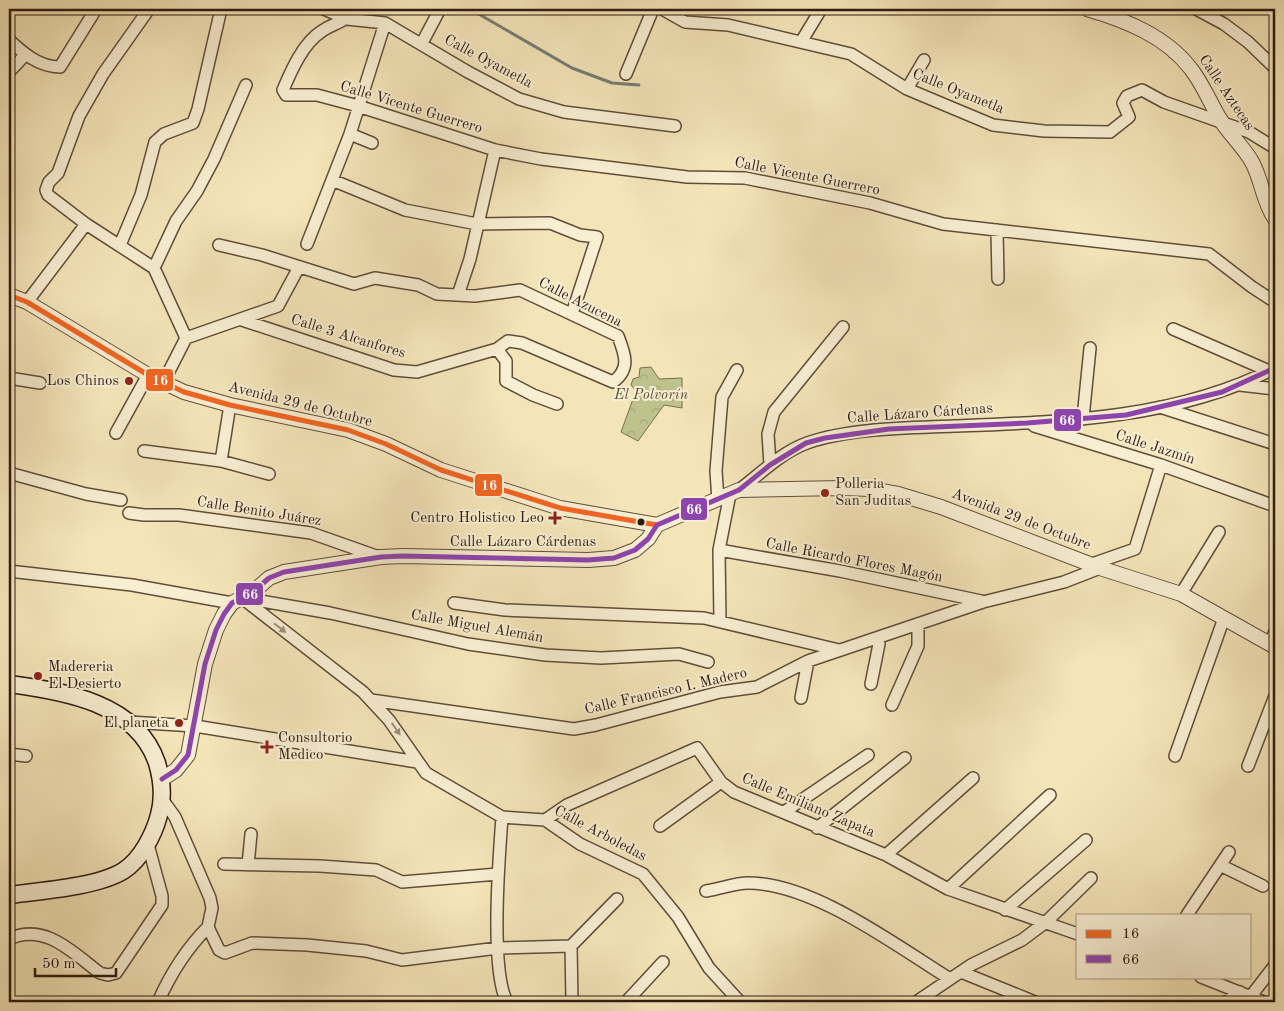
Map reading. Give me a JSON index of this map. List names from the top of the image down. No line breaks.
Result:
{"streets":{"street":["Calle Oyametla","Calle Aztecas","Calle Vicente Guerrero","Calle Azucena","Calle 3 Alcanfores","Avenida 29 de Octubre","Calle Lázaro Cárdenas","Calle Jazmín","Calle Benito Juárez","Calle Ricardo Flores Magón","Calle Miguel Alemán","Calle Francisco I. Madero","Calle Emiliano Zapata","Calle Arboledas"]},"crossings":[["Calle Oyametla","Calle Aztecas"],["Calle Oyametla","Calle Vicente Guerrero"],["Calle Azucena","Calle 3 Alcanfores"],["Avenida 29 de Octubre","Calle Lázaro Cárdenas"],["Avenida 29 de Octubre","Calle Francisco I. Madero"],["Calle Lázaro Cárdenas","Calle Jazmín"],["Calle Lázaro Cárdenas","Calle Benito Juárez"],["Calle Lázaro Cárdenas","Calle Miguel Alemán"],["Calle Jazmín","Calle Francisco I. Madero"],["Calle Ricardo Flores Magón","Calle Francisco I. Madero"],["Calle Emiliano Zapata","Calle Arboledas"]],"parks":["El Polvorín"],"places":{"other":["Los Chinos","Polleria San Juditas","Madereria El Desierto","El planeta"],"health":["Centro Holistico Leo","Consultorio Medico"]},"lines":["transit line 16","transit line 66"],"legend":["16","66"],"scale_bar":"50 m"}
